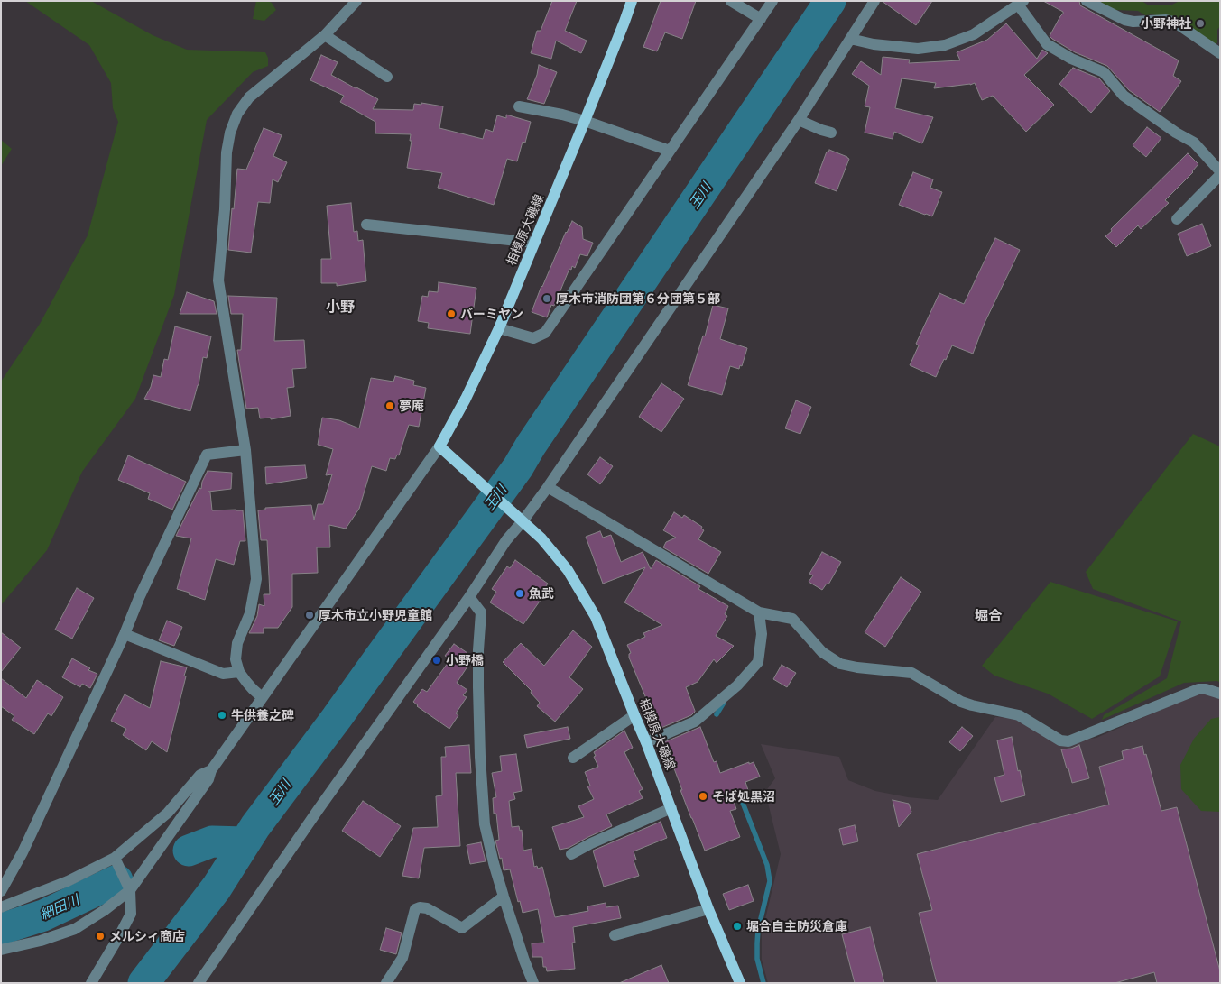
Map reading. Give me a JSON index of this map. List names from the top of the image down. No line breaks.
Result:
{"streets":{"main road":["相模原大磯線"]},"districts":["小野","堀合"],"water":["玉川","細田川"],"places":["小野神社","厚木市消防団第６分団第５部","バーミヤン","夢庵","魚武","厚木市立小野児童館","小野橋","牛供養之碑","そば処黒沼","堀合自主防災倉庫","メルシィ商店"]}
